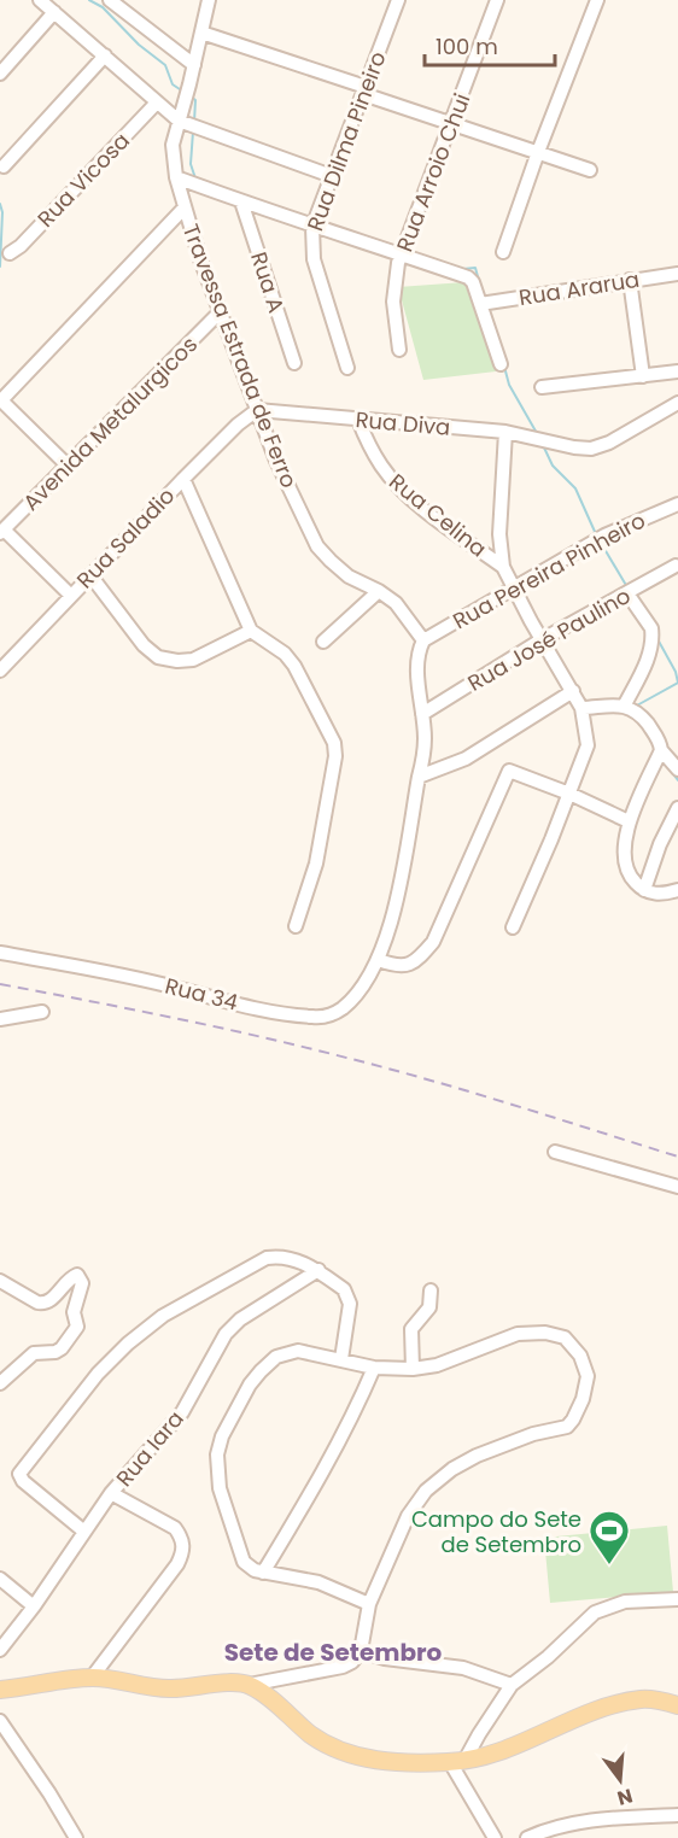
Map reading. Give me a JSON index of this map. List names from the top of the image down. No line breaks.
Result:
{"streets":{"street":["Rua Dilma Pineiro","Rua Arroio Chui","Rua Vicosa","Rua A","Rua Ararua","Travessa Estrada de Ferro","Avenida Metalurgicos","Rua Diva","Rua Celina","Rua Saladio","Rua Pereira Pinheiro","Rua José Paulino","Rua 34","Rua Iara"]},"crossings":[["Travessa Estrada de Ferro","Avenida Metalurgicos"],["Travessa Estrada de Ferro","Rua Diva"],["Travessa Estrada de Ferro","Rua Saladio"],["Travessa Estrada de Ferro","Rua Pereira Pinheiro"],["Rua Diva","Rua Celina"],["Rua Diva","Rua Saladio"]],"districts":["Sete de Setembro"],"places":{"sports":["Campo do Sete de Setembro"]},"scale_bar":"100 m","north":"bottom"}
